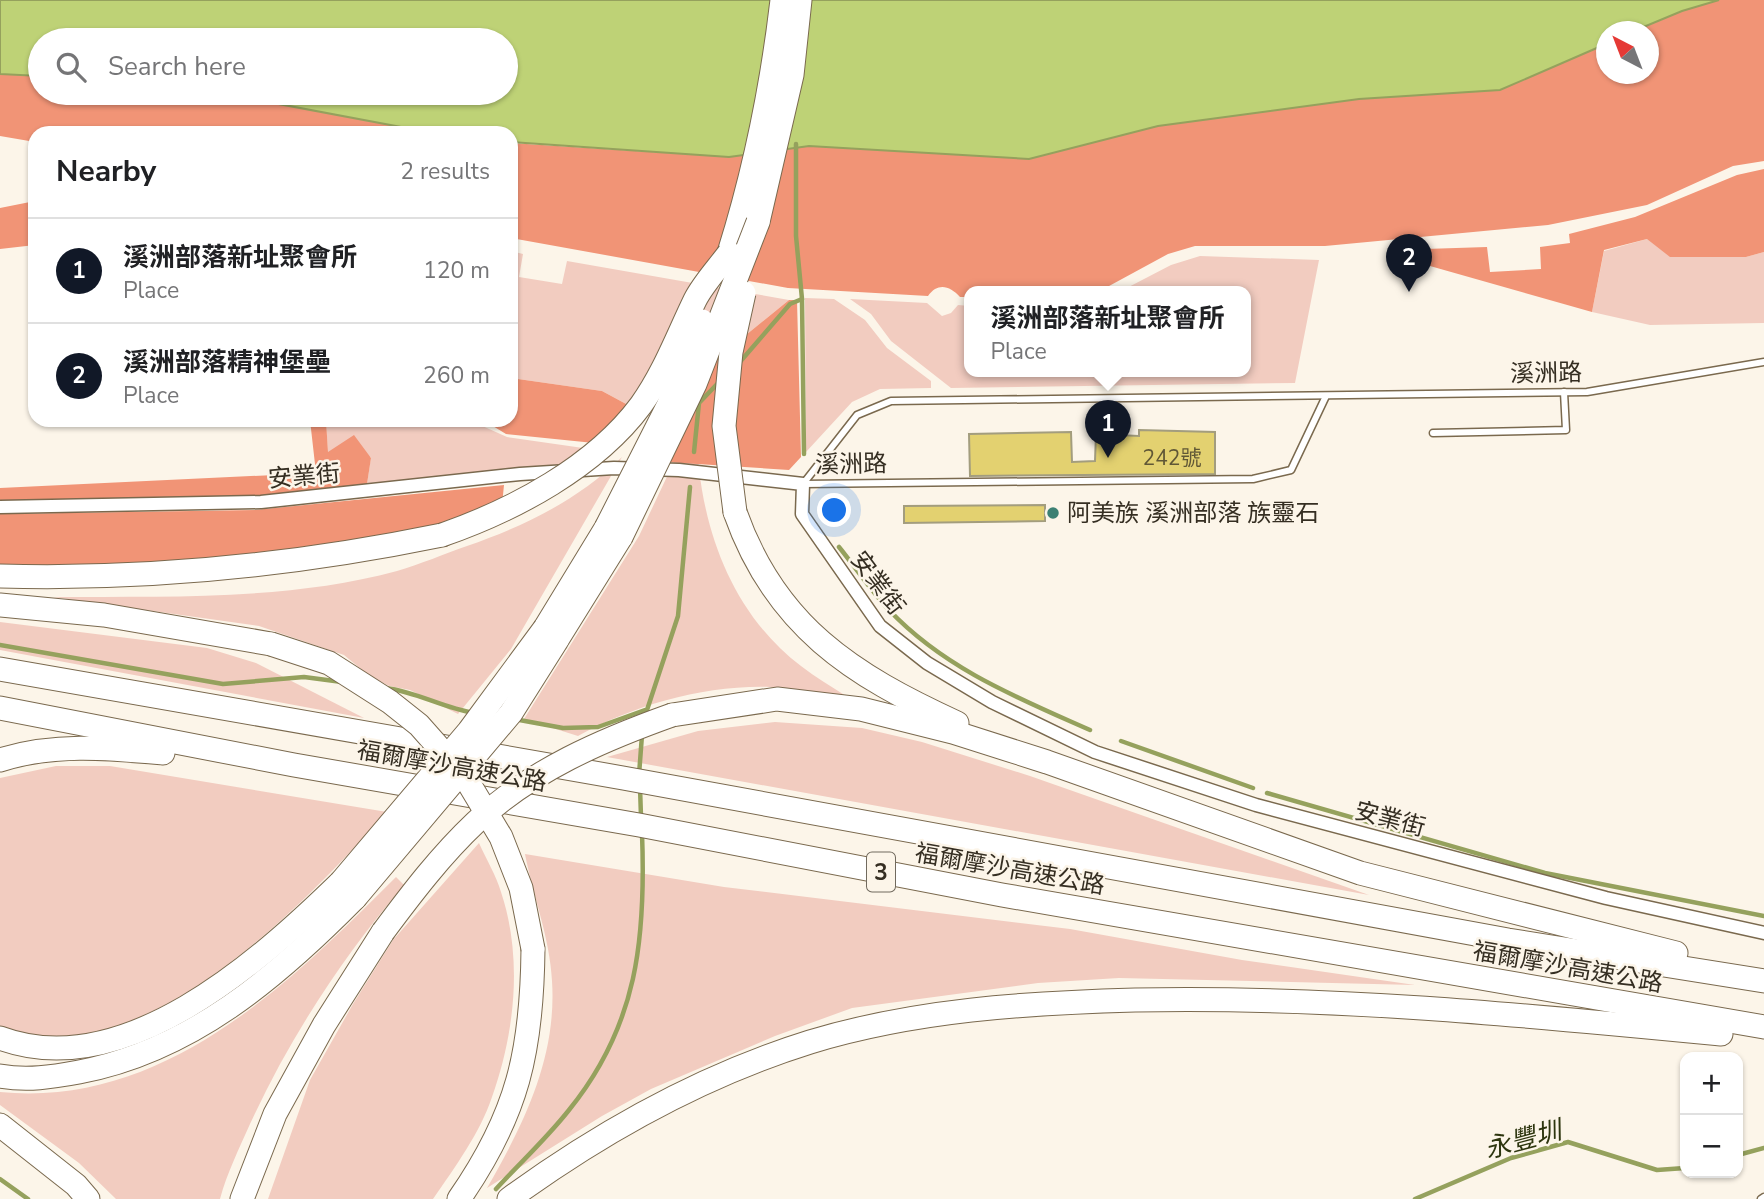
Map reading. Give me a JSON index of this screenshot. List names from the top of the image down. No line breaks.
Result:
{"streets":{"highway":["福爾摩沙高速公路","3"],"street":["安業街"],"lane":["溪洲路"]},"crossings":[["溪洲路","安業街"]],"water":["永豐圳"],"places":["阿美族 溪洲部落 族靈石"],"house_numbers":["242號"],"north":"top left","page":{"search":"Search here","heading":["Nearby","2 results"],"list":[{"mark":"1","name":"溪洲部落新址聚會所","note":"Place","value":"120 m"},{"mark":"2","name":"溪洲部落精神堡壘","note":"Place","value":"260 m"}],"pins":["2","1"],"popup":["溪洲部落新址聚會所","Place"],"map_buttons":["+","−"]}}
